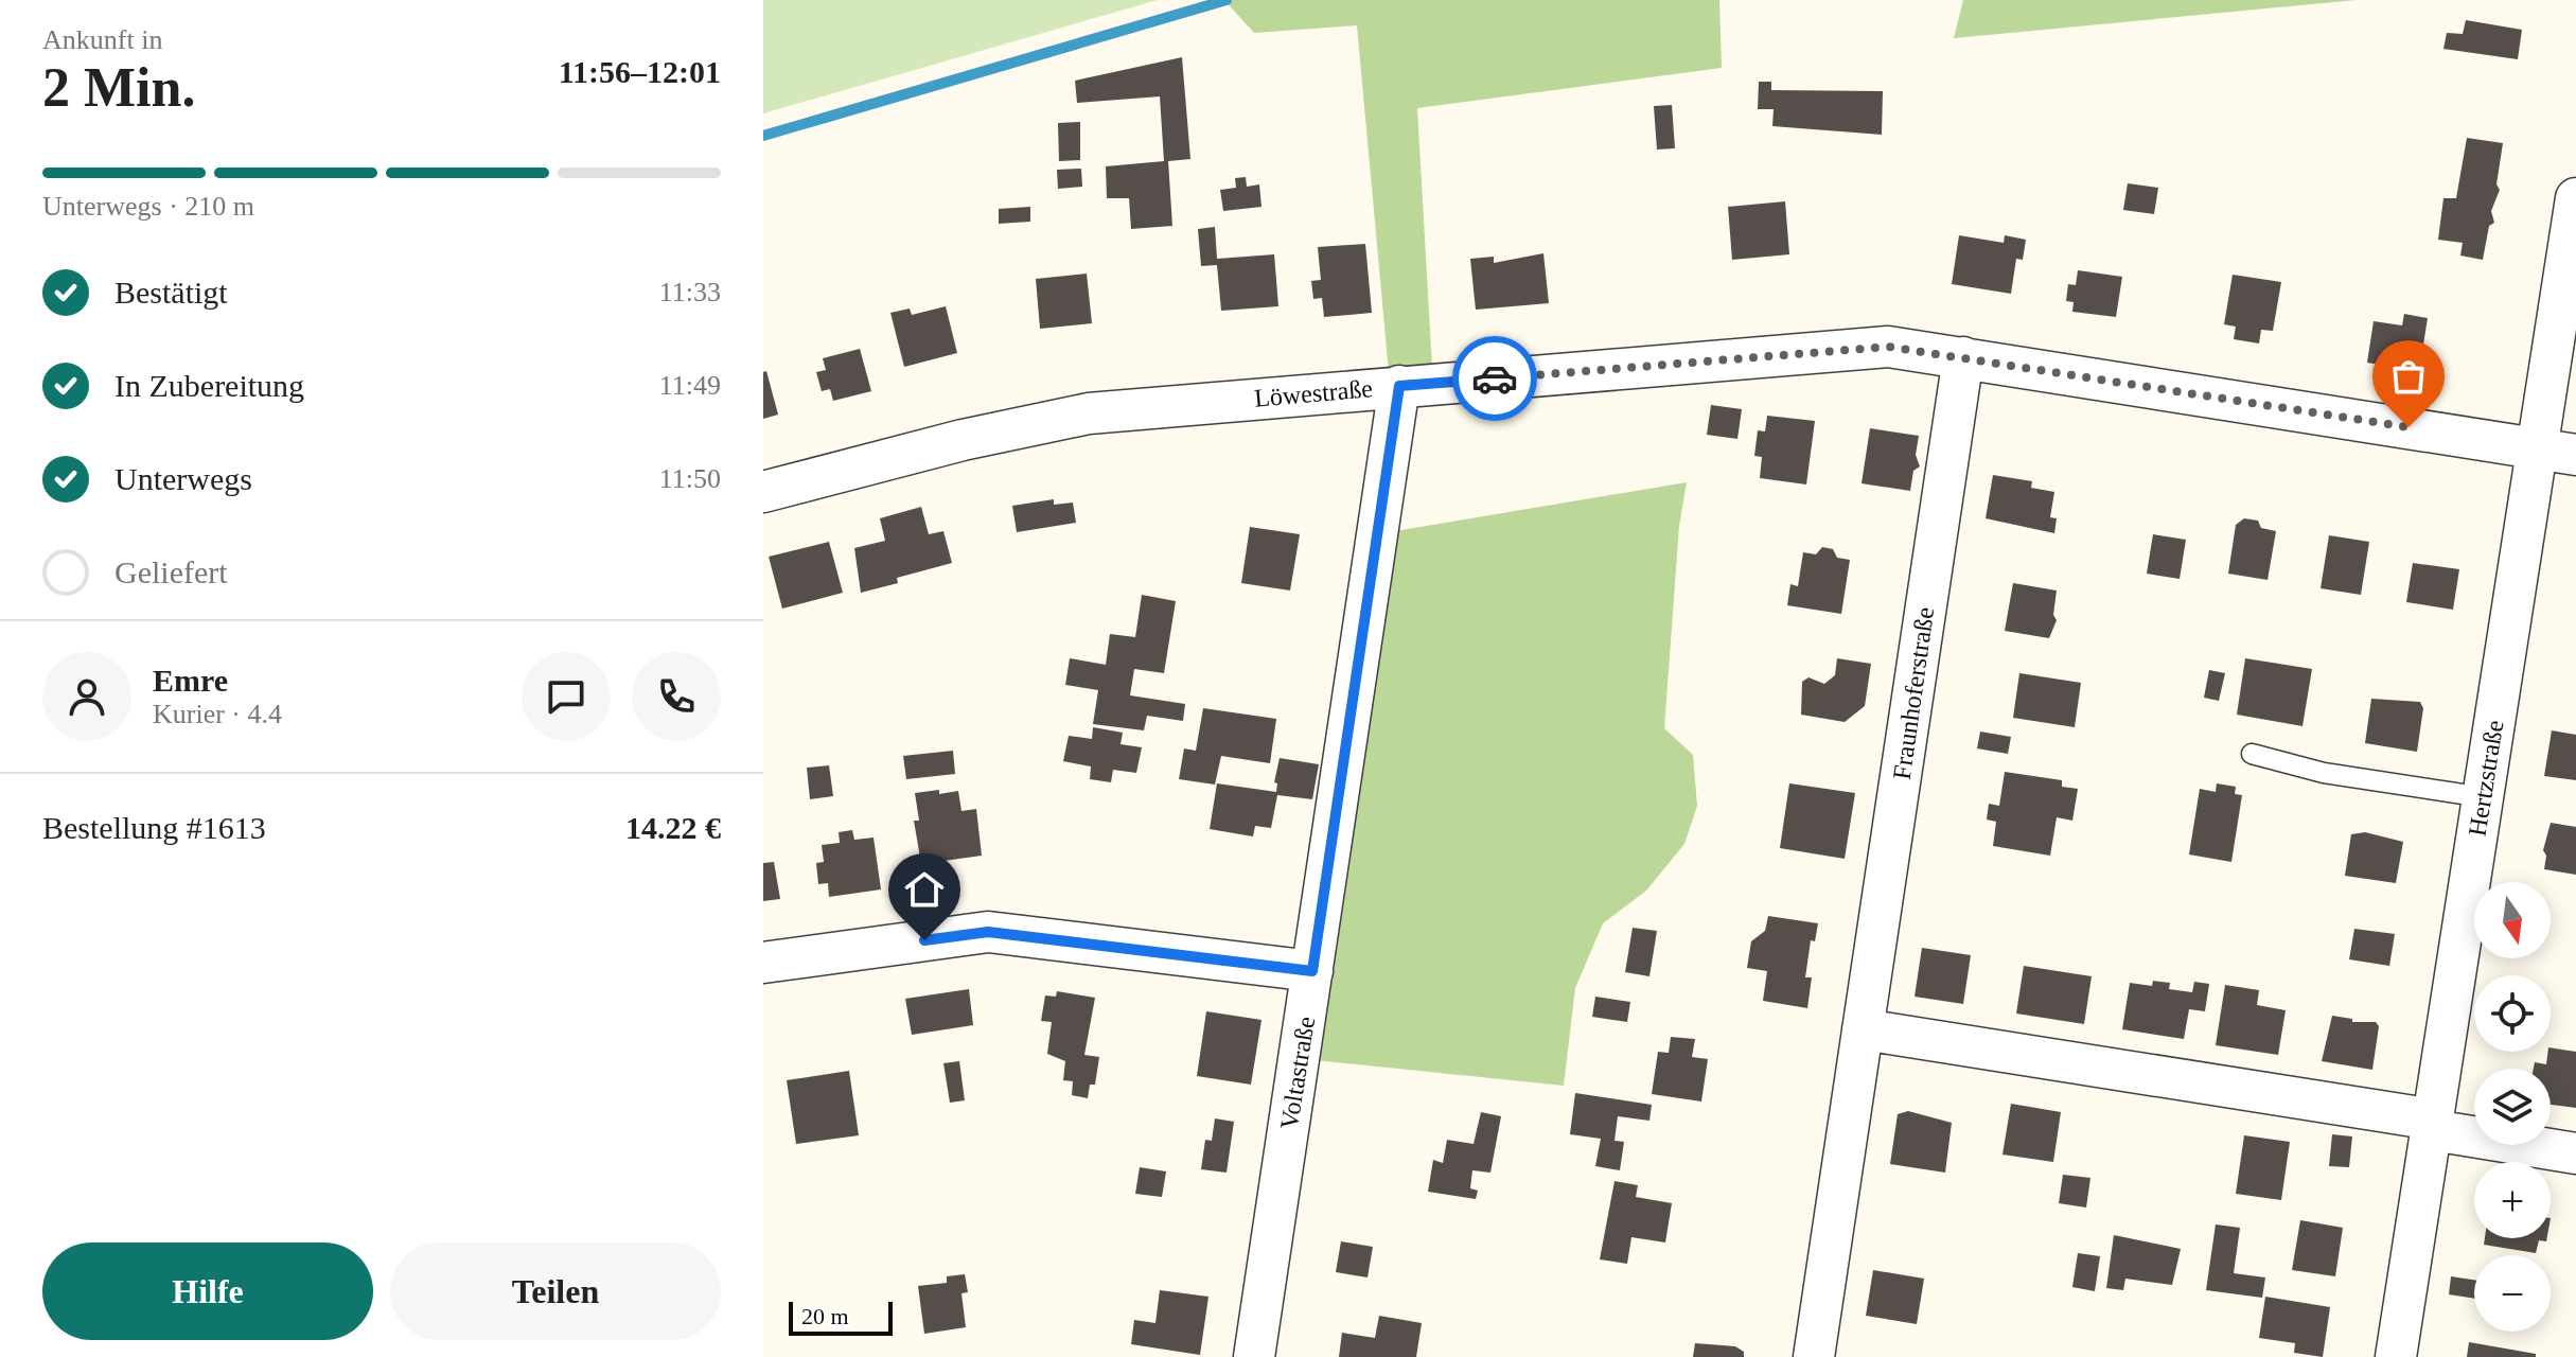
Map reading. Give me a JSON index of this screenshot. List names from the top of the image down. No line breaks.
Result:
{"streets":{"street":["Löwestraße","Fraunhoferstraße","Hertzstraße","Voltastraße"]},"crossings":[["Löwestraße","Fraunhoferstraße"],["Löwestraße","Hertzstraße"],["Löwestraße","Voltastraße"]],"scale_bar":"20 m","north":"bottom","page":{"heading":["2 Min.","Ankunft in","11:56–12:01"],"panel":["Emre","Kurier · 4.4","Bestellung #1613","14.22 €"],"bar":"Unterwegs · 210 m","list":[["Bestätigt","11:33"],["In Zubereitung","11:49"],["Unterwegs","11:50"],"Geliefert"],"map_buttons":["+","−"],"buttons":["Hilfe","Teilen"],"scale":"20 m"}}
